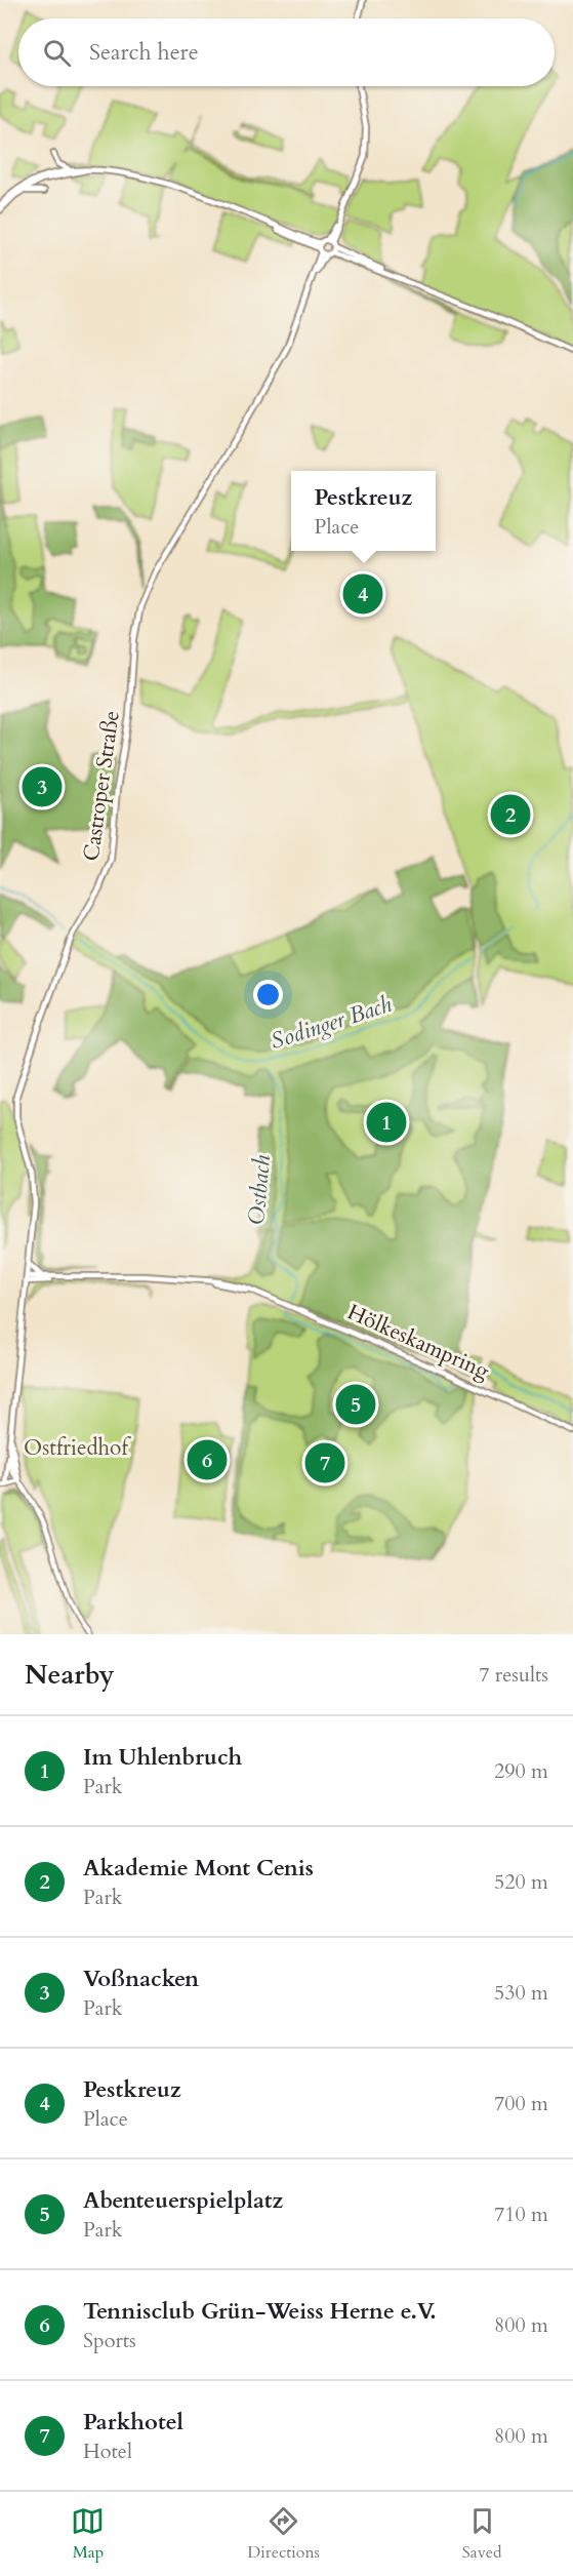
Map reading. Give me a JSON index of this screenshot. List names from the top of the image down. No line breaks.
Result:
{"streets":{"main road":["Castroper Straße","Hölkeskampring"]},"crossings":[["Castroper Straße","Hölkeskampring"]],"water":["Sodinger Bach","Ostbach"],"parks":["Ostfriedhof"],"page":{"search":"Search here","popup":["Pestkreuz","Place"],"pins":["4","3","2","1","5","6","7"],"heading":["Nearby","7 results"],"list":[{"mark":"1","name":"Im Uhlenbruch","note":"Park","value":"290 m"},{"mark":"2","name":"Akademie Mont Cenis","note":"Park","value":"520 m"},{"mark":"3","name":"Voßnacken","note":"Park","value":"530 m"},{"mark":"4","name":"Pestkreuz","note":"Place","value":"700 m"},{"mark":"5","name":"Abenteuerspielplatz","note":"Park","value":"710 m"},{"mark":"6","name":"Tennisclub Grün-Weiss Herne e.V.","note":"Sports","value":"800 m"},{"mark":"7","name":"Parkhotel","note":"Hotel","value":"800 m"}],"nav":["Map","Directions","Saved"]}}
